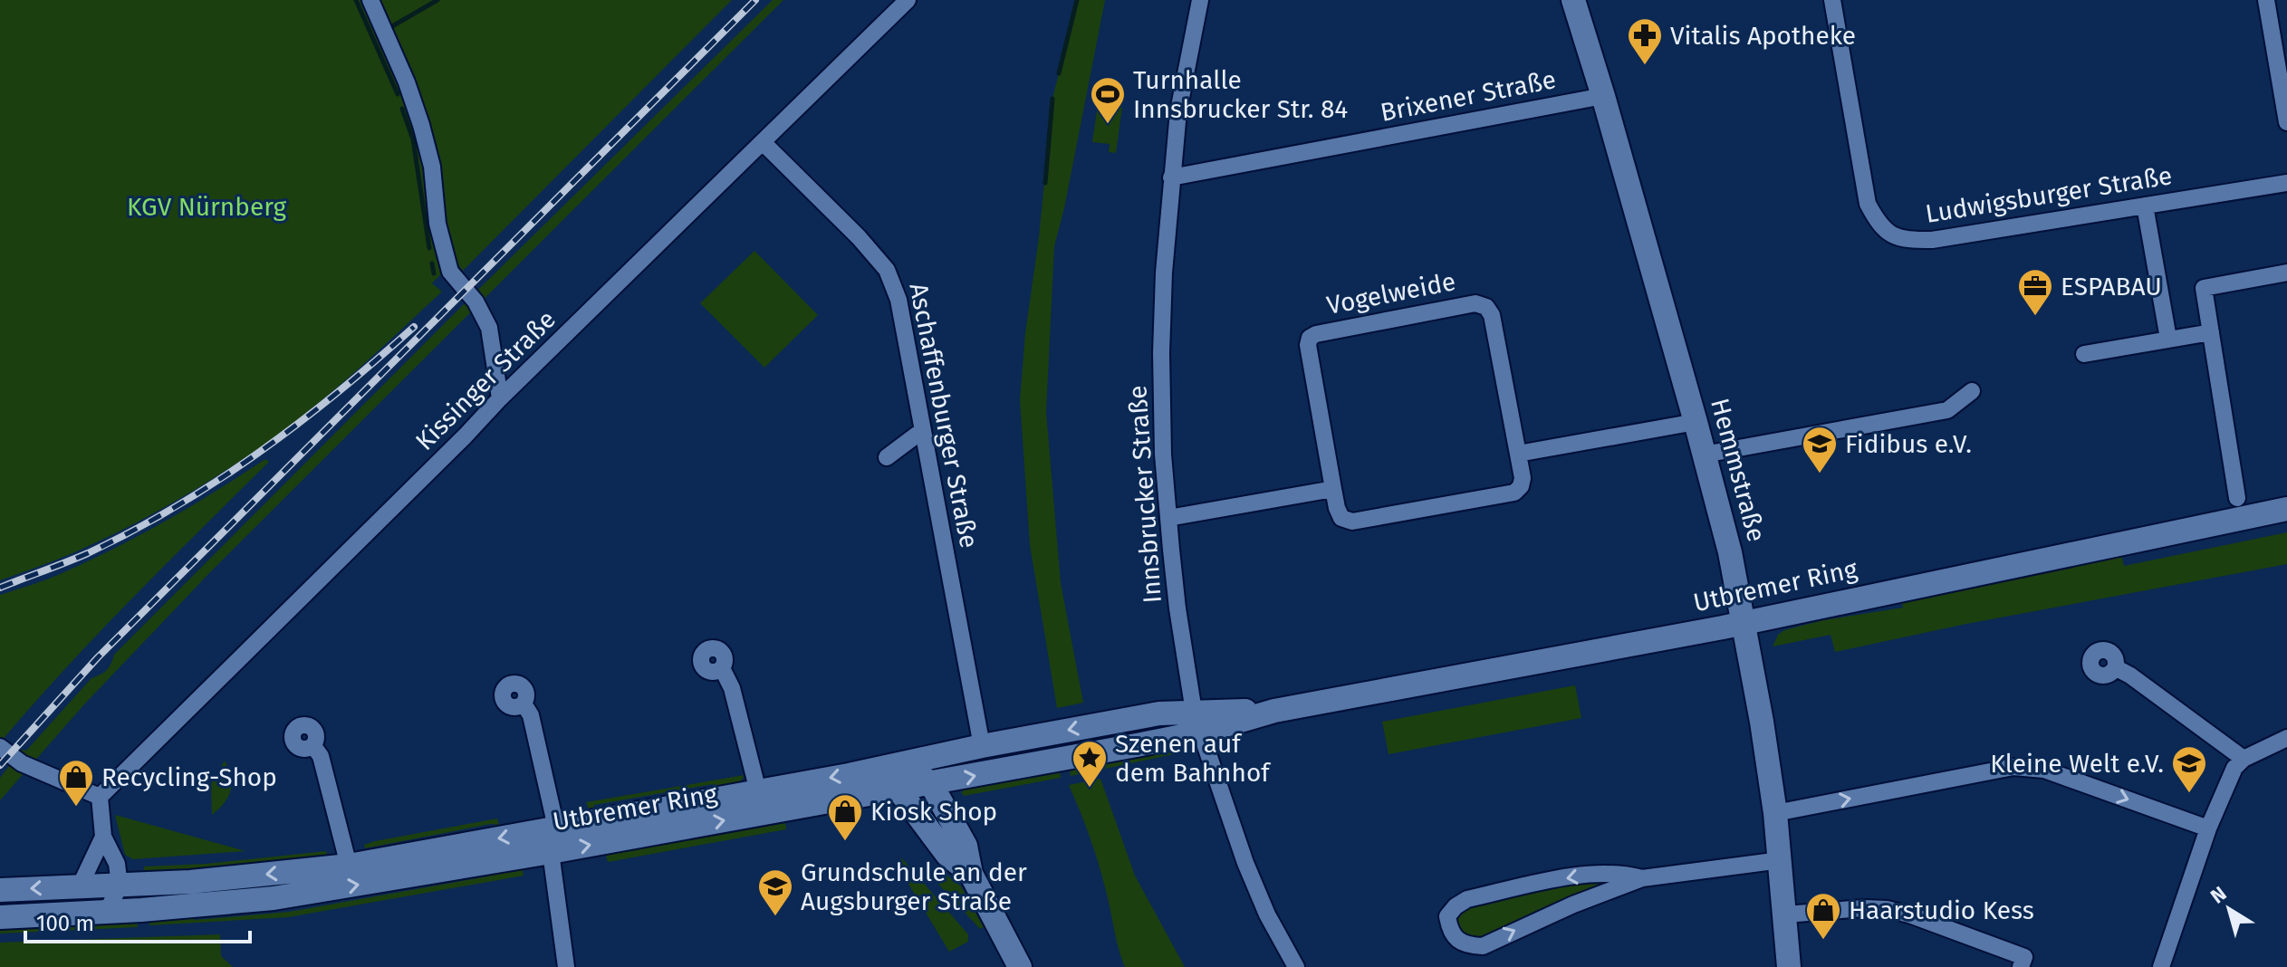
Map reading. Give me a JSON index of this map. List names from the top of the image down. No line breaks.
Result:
{"streets":{"street":["Brixener Straße","Ludwigsburger Straße","Vogelweide","Kissinger Straße","Aschaffenburger Straße","Hemmstraße","Innsbrucker Straße","Utbremer Ring"]},"crossings":[["Brixener Straße","Hemmstraße"],["Brixener Straße","Innsbrucker Straße"],["Kissinger Straße","Aschaffenburger Straße"],["Aschaffenburger Straße","Utbremer Ring"],["Hemmstraße","Utbremer Ring"],["Innsbrucker Straße","Utbremer Ring"]],"parks":["KGV Nürnberg"],"places":{"pharmacy":["Vitalis Apotheke"],"sports":["Turnhalle Innsbrucker Str. 84"],"office":["ESPABAU"],"school or university":["Fidibus e.V.","Kleine Welt e.V.","Grundschule an der Augsburger Straße"],"place":["Szenen auf dem Bahnhof"],"shop":["Recycling-Shop","Kiosk Shop","Haarstudio Kess"]},"scale_bar":"100 m","north":"top left"}
